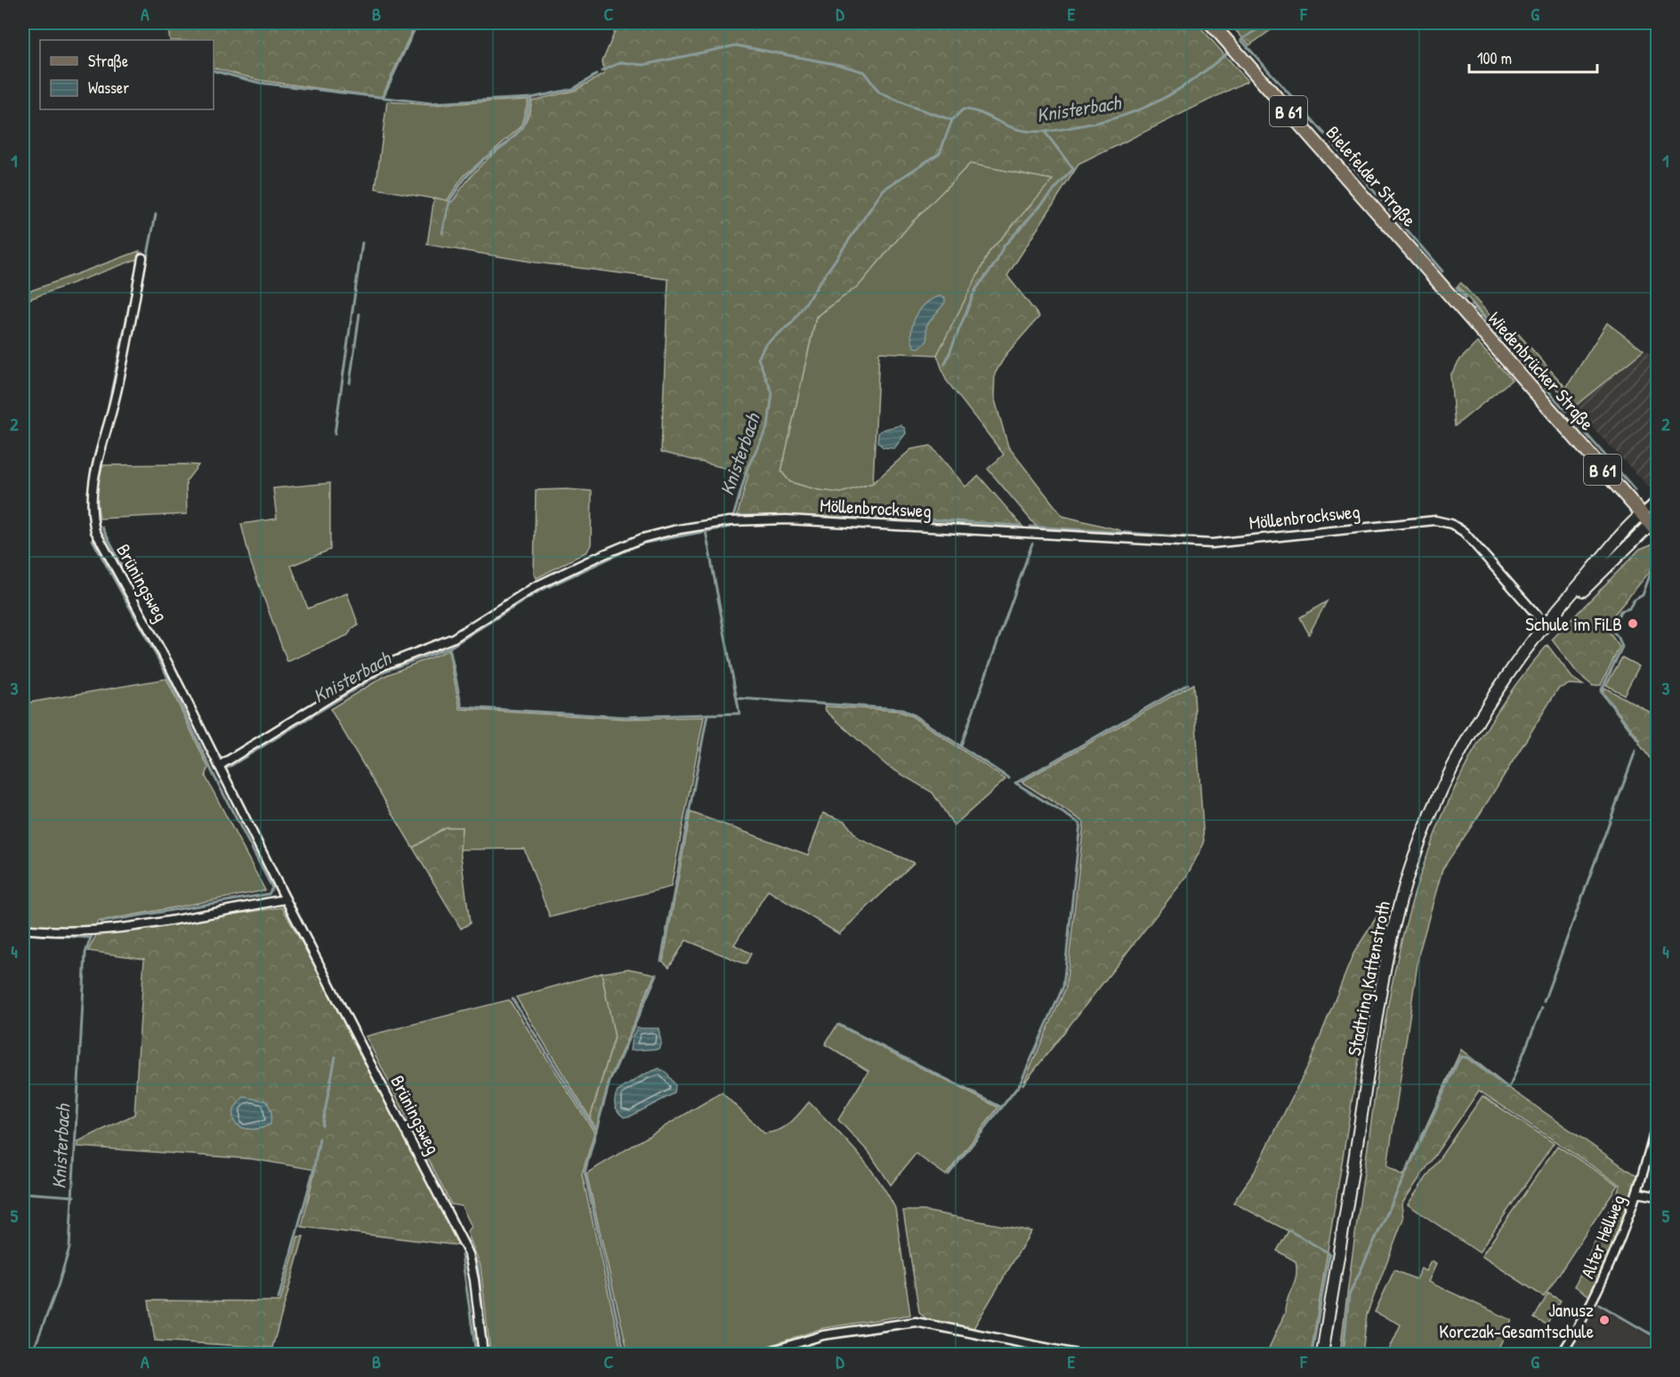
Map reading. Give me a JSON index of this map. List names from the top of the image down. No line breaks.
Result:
{"streets":{"main road":["B 61","Bielefelder Straße","Wiedenbrücker Straße","Stadtring Kattenstroth"],"street":["Möllenbrocksweg","Brüningsweg","Alter Hellweg"]},"crossings":[["Bielefelder Straße","Wiedenbrücker Straße"],["Wiedenbrücker Straße","Stadtring Kattenstroth"],["Möllenbrocksweg","Brüningsweg"],["Möllenbrocksweg","Stadtring Kattenstroth"]],"water":["Knisterbach"],"places":["Schule im FiLB","Janusz Korczak-Gesamtschule"],"legend":["Straße","Wasser"],"scale_bar":"100 m","grid":{"columns":["A","B","C","D","E","F","G"],"rows":["1","2","3","4","5"]}}
